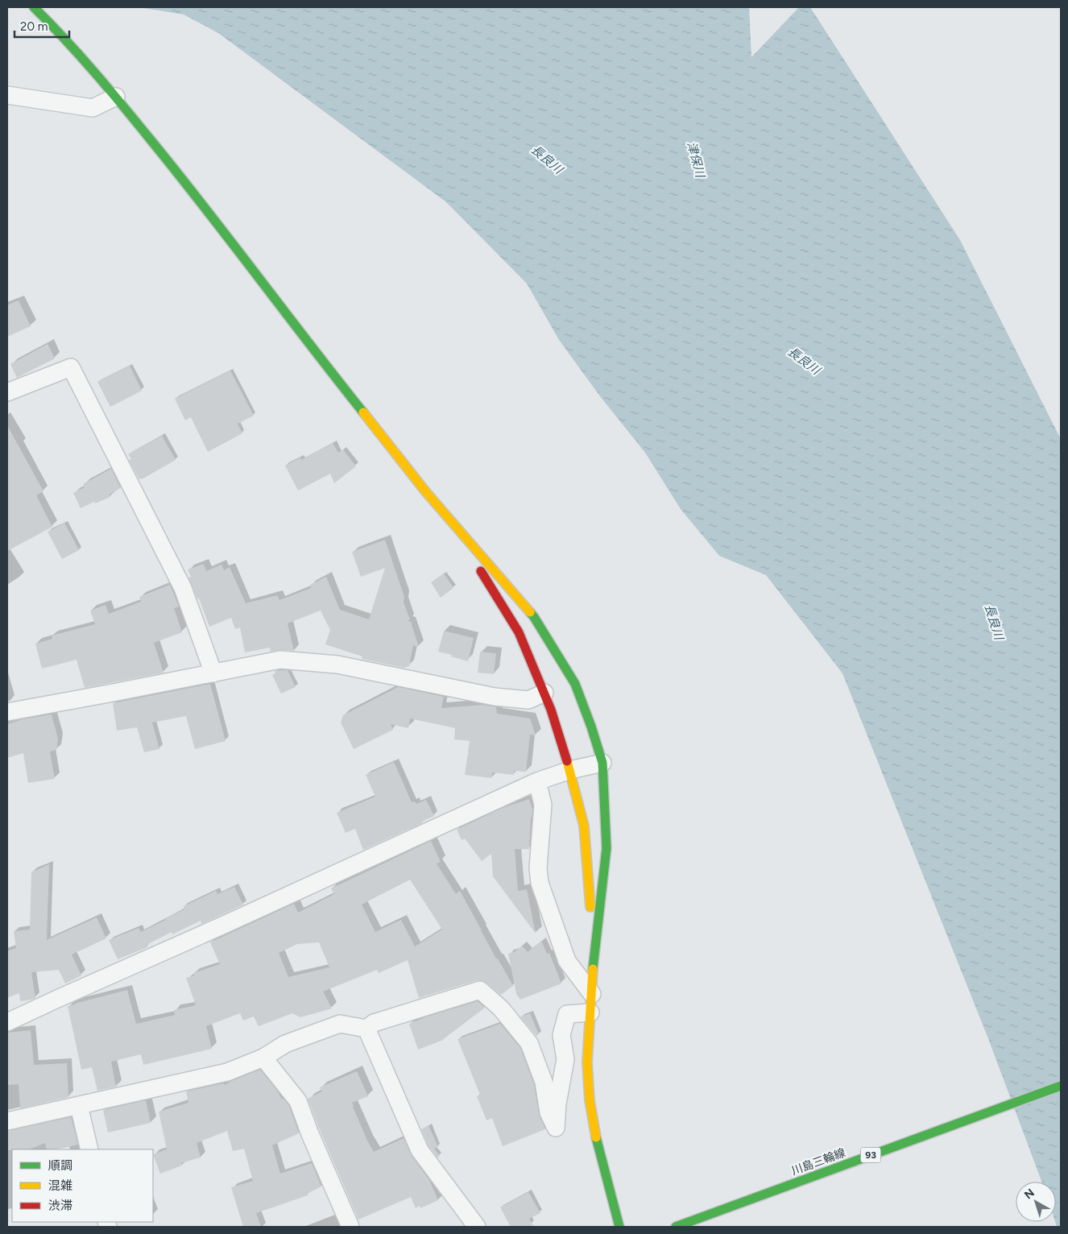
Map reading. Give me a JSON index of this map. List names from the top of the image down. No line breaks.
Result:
{"streets":{"street":["93","川島三輪線"]},"water":["長良川","津保川"],"legend":["順調","混雑","渋滞"],"scale_bar":"20 m","north":"top left"}
